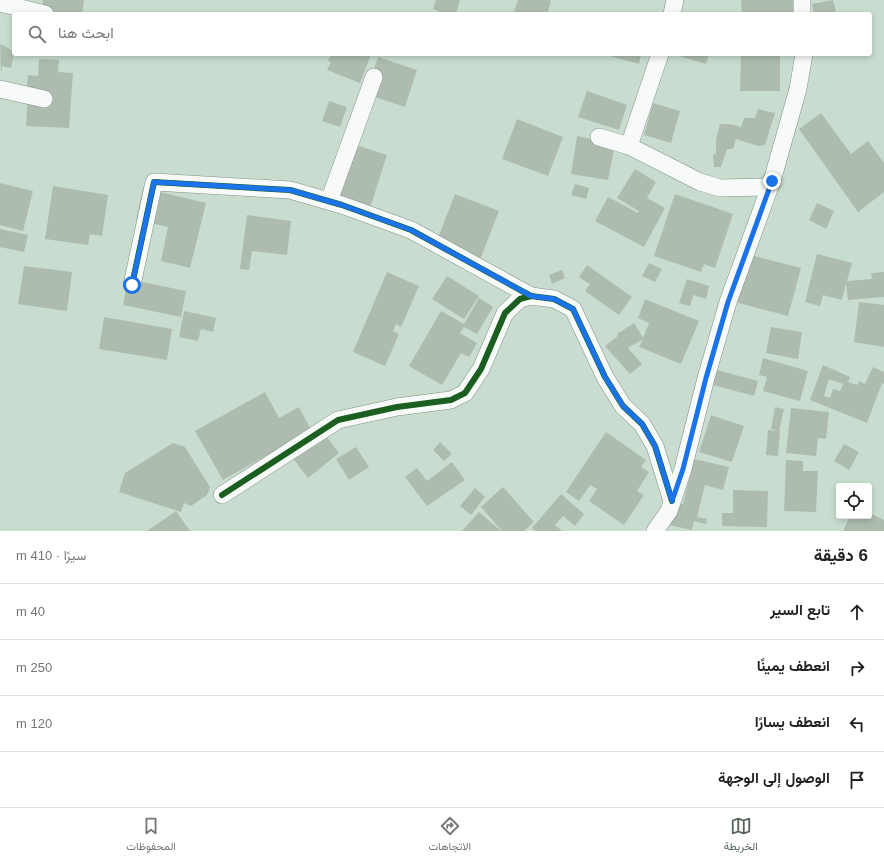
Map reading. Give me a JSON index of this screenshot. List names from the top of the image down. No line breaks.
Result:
{"page":{"search":"ابحث هنا","heading":["6 دقيقة","سيرًا · 410 m"],"list":[["تابع السير","40 m"],["انعطف يمينًا","250 m"],["انعطف يسارًا","120 m"],"الوصول إلى الوجهة"],"nav":["الخريطة","الاتجاهات","المحفوظات"]}}
